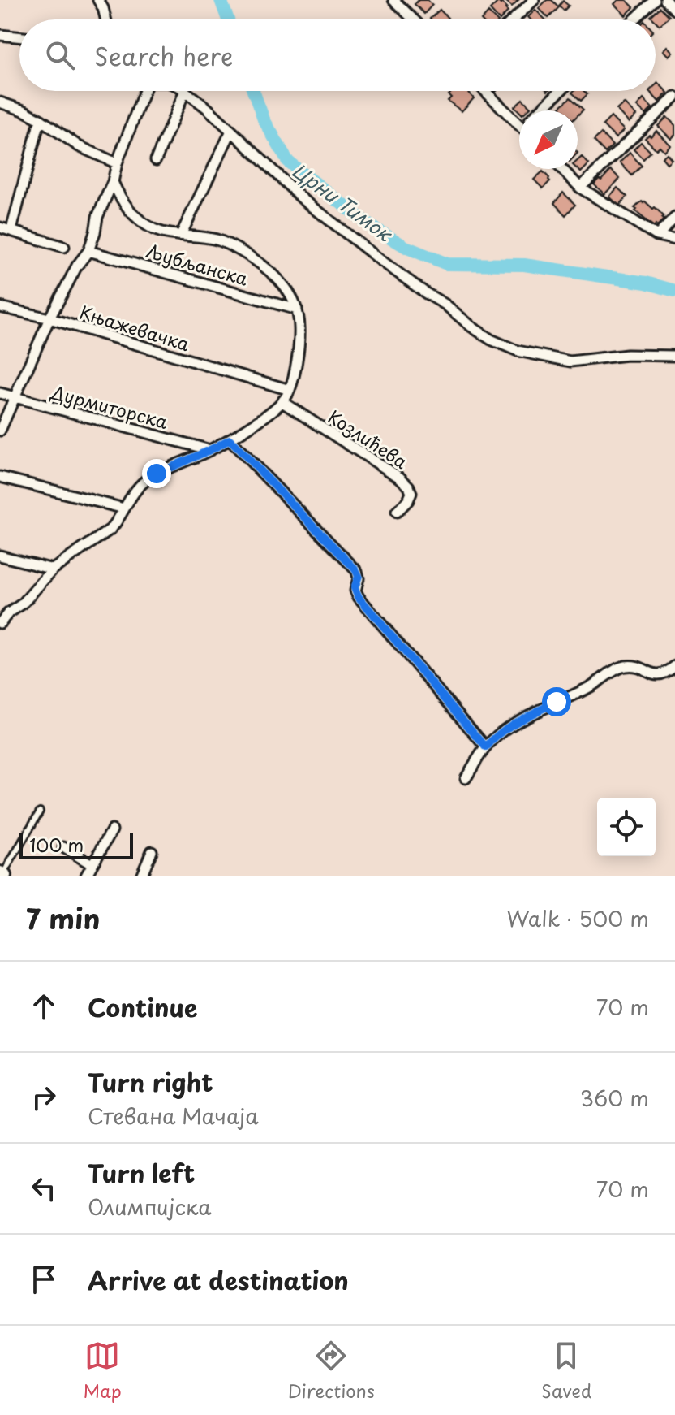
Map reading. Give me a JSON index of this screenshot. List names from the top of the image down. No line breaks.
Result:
{"streets":{"street":["Љубљанска","Књажевачка","Дурмиторска","Козлићева"]},"water":["Црни Тимок"],"scale_bar":"100 m","north":"bottom left","page":{"search":"Search here","scale":"100 m","heading":["7 min","Walk · 500 m"],"list":[["Continue","70 m"],["Turn right","Стевана Мачаја","360 m"],["Turn left","Олимпијска","70 m"],"Arrive at destination"],"nav":["Map","Directions","Saved"]}}
